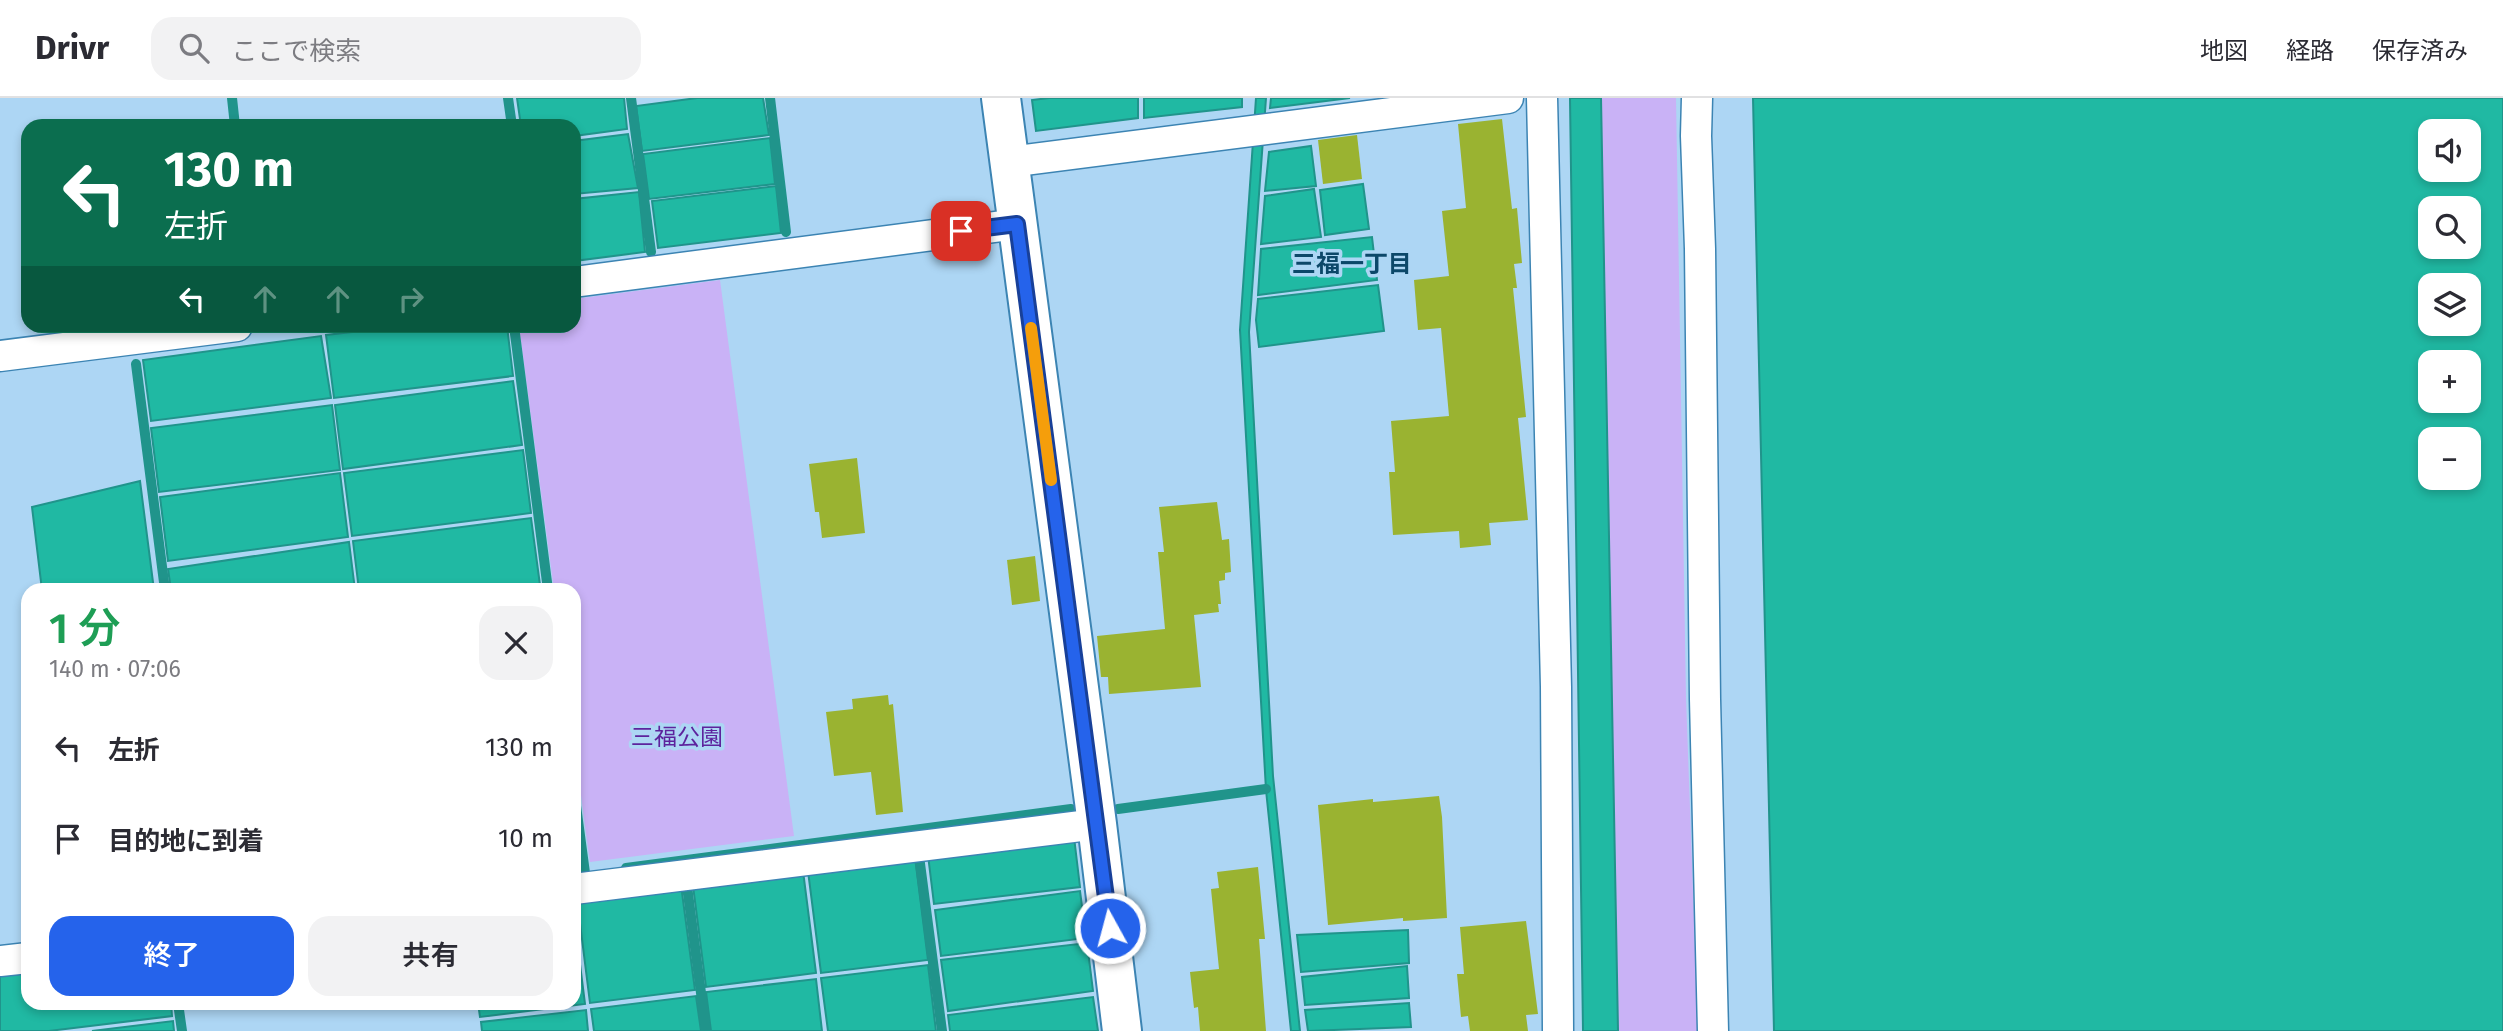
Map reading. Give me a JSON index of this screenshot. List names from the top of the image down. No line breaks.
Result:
{"districts":["三福一丁目"],"parks":["三福公園"],"page":{"header":"Drivr","search":"ここで検索","nav":["地図","経路","保存済み"],"map_buttons":["+","−"],"turn":["130 m","左折"],"heading":["1 分","140 m · 07:06"],"list":[{"name":"左折","value":"130 m"},{"name":"目的地に到着","value":"10 m"}],"buttons":["終了","共有"]}}
